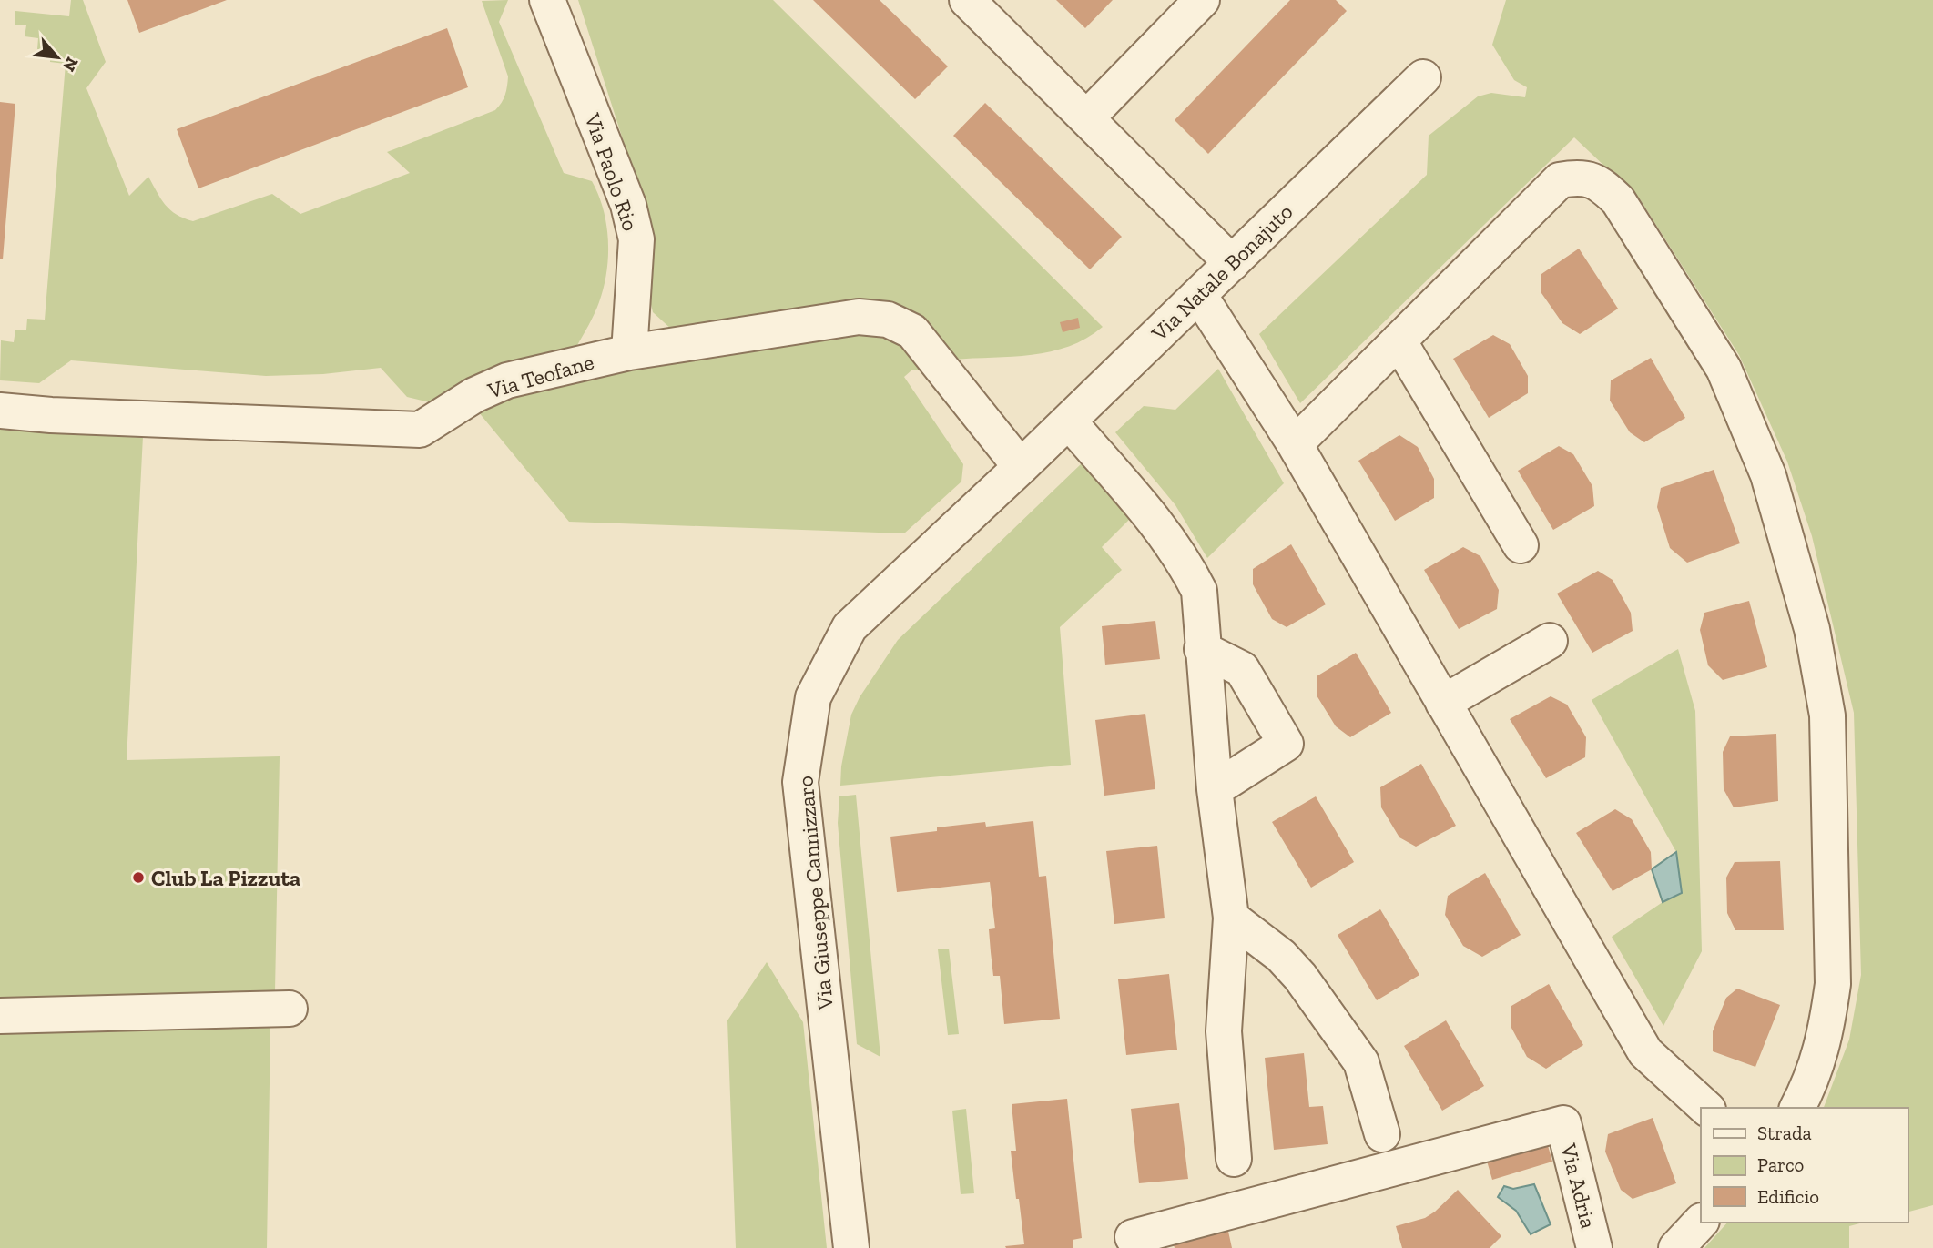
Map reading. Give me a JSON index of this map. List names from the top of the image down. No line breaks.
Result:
{"streets":{"street":["Via Paolo Rio","Via Natale Bonajuto","Via Teofane","Via Giuseppe Cannizzaro","Via Adria"]},"crossings":[["Via Paolo Rio","Via Teofane"],["Via Natale Bonajuto","Via Teofane"],["Via Natale Bonajuto","Via Giuseppe Cannizzaro"],["Via Teofane","Via Giuseppe Cannizzaro"]],"places":["Club La Pizzuta"],"legend":["Strada","Parco","Edificio"],"north":"bottom right"}
